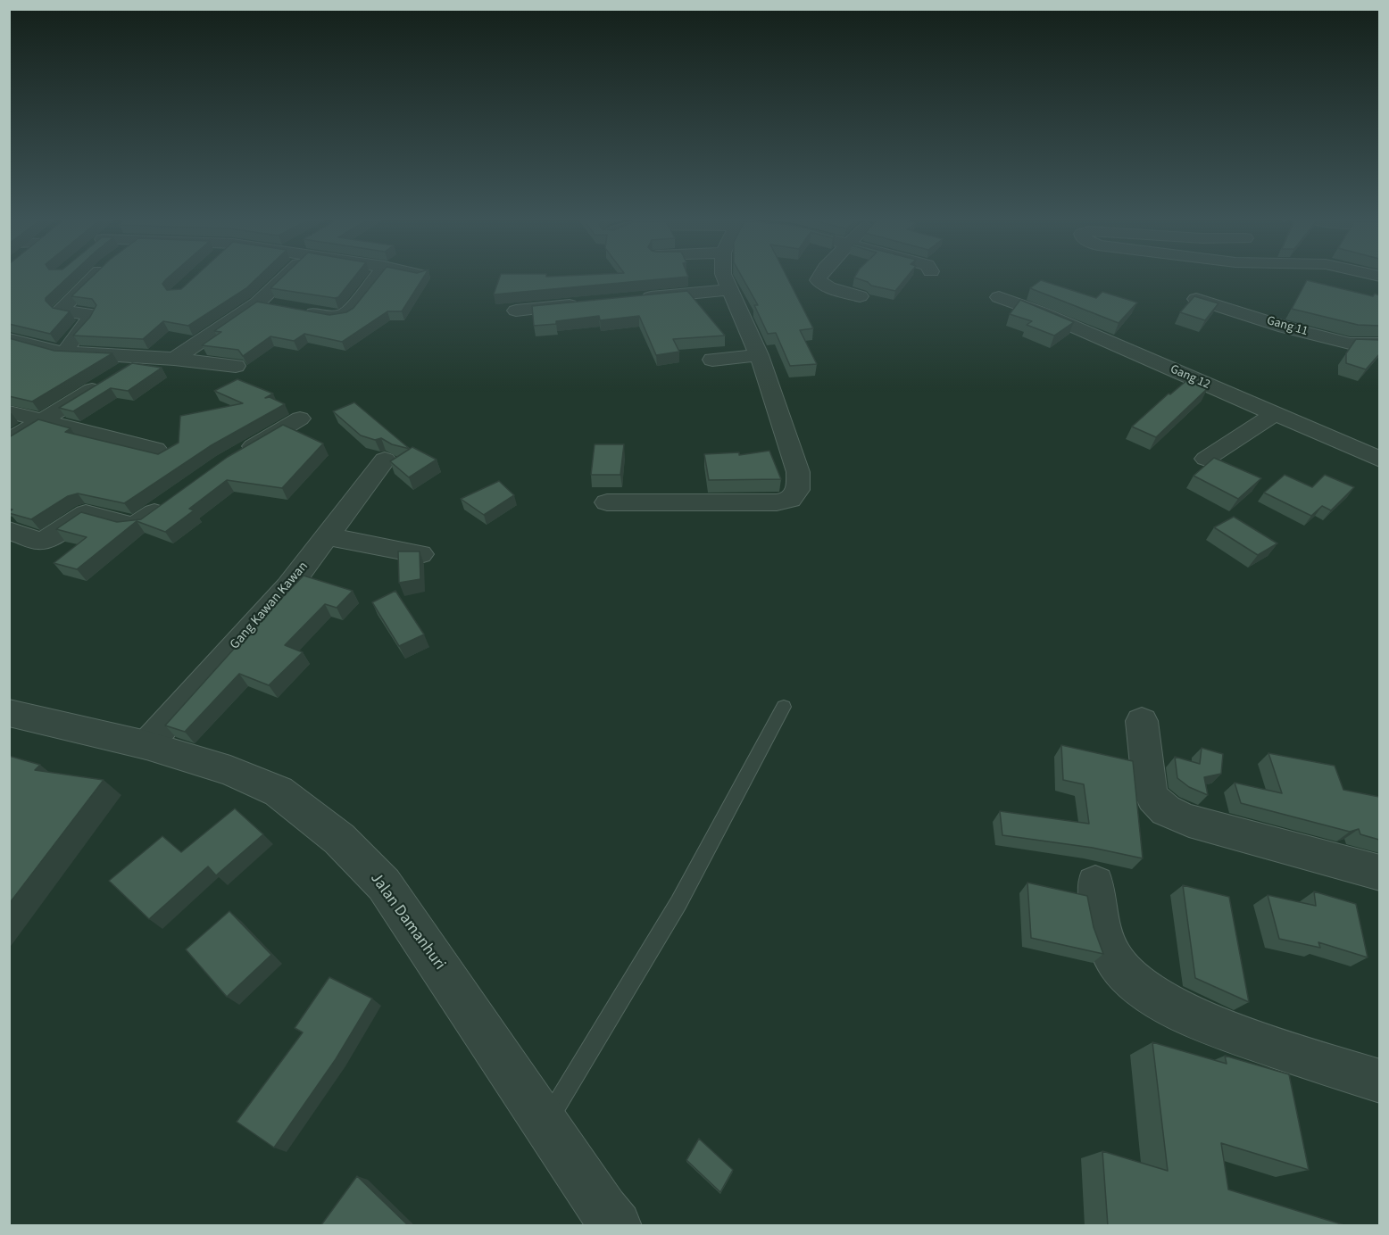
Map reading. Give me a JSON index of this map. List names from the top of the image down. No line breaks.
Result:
{"streets":{"street":["Gang 11","Gang 12","Gang Kawan Kawan","Jalan Damanhuri"]},"crossings":[["Gang Kawan Kawan","Jalan Damanhuri"]]}
